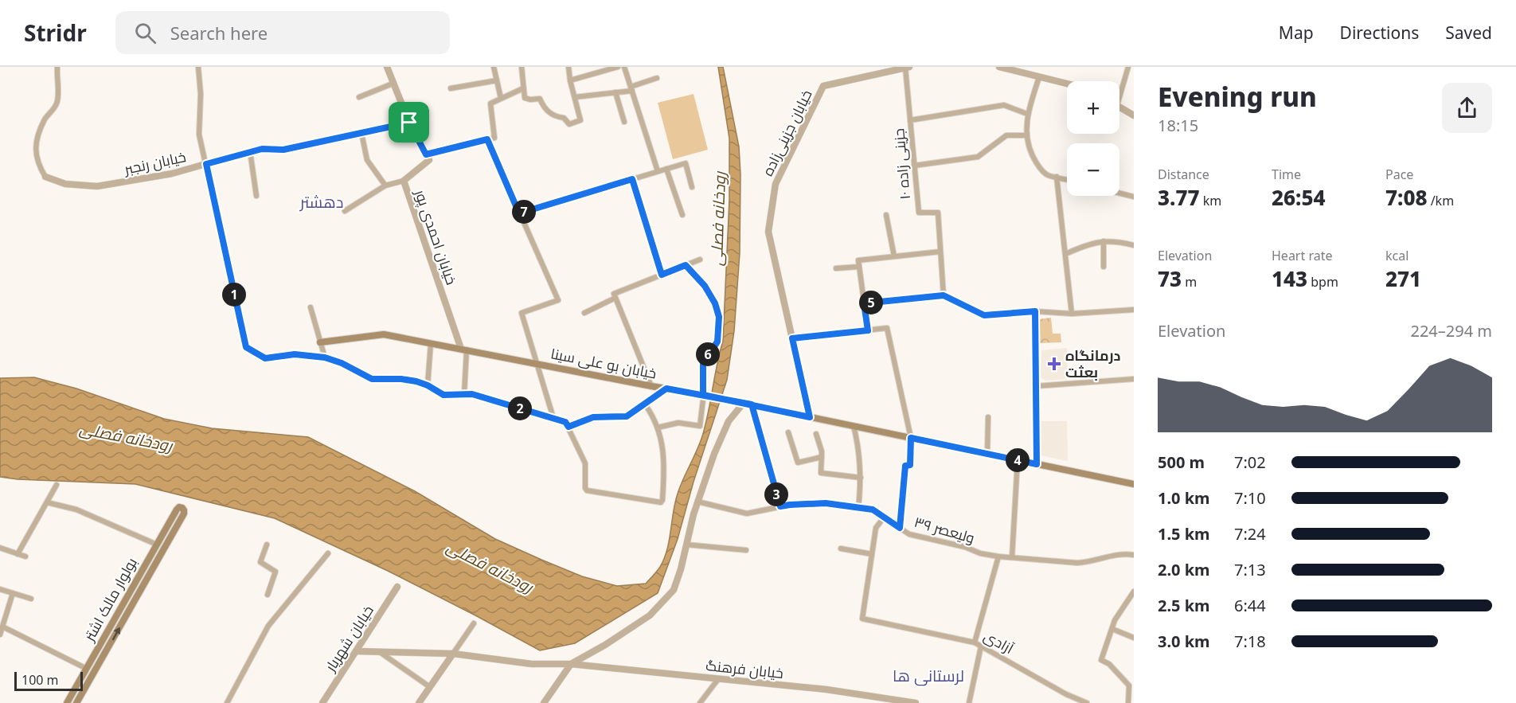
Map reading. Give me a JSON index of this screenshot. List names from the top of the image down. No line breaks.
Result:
{"streets":{"main road":["خیابان بو علی سینا","بولوار مالک اشتر"],"street":["خیابان جزینی‌زاده","خیابان رنجبر","جزینی زاده ۱۰","خیابان احمدی پور","ولیعصر ۳۹","خیابان شهریار","آزادی","خیابان فرهنگ"]},"crossings":[["خیابان جزینی‌زاده","جزینی زاده ۱۰"],["خیابان جزینی‌زاده","خیابان بو علی سینا"],["خیابان احمدی پور","خیابان بو علی سینا"],["خیابان شهریار","خیابان فرهنگ"]],"districts":["دهشتر","لرستانی ها"],"water":["رودخانه فصلی"],"places":{"health":["درمانگاه بعثت"]},"scale_bar":"100 m","page":{"header":"Stridr","search":"Search here","nav":["Map","Directions","Saved"],"heading":["Evening run","18:15"],"map_buttons":["+","−"],"stats":[["Distance","3.77 km"],["Time","26:54"],["Pace","7:08 /km"],["Elevation","73 m"],["Heart rate","143 bpm"],["kcal","271"]],"pins":["7","1","5","6","2","4","3"],"chart":["Elevation","224–294 m"],"list":[{"name":"500 m","note":"7:02"},{"name":"1.0 km","note":"7:10"},{"name":"1.5 km","note":"7:24"},{"name":"2.0 km","note":"7:13"},{"name":"2.5 km","note":"6:44"},{"name":"3.0 km","note":"7:18"}],"scale":"100 m"}}
